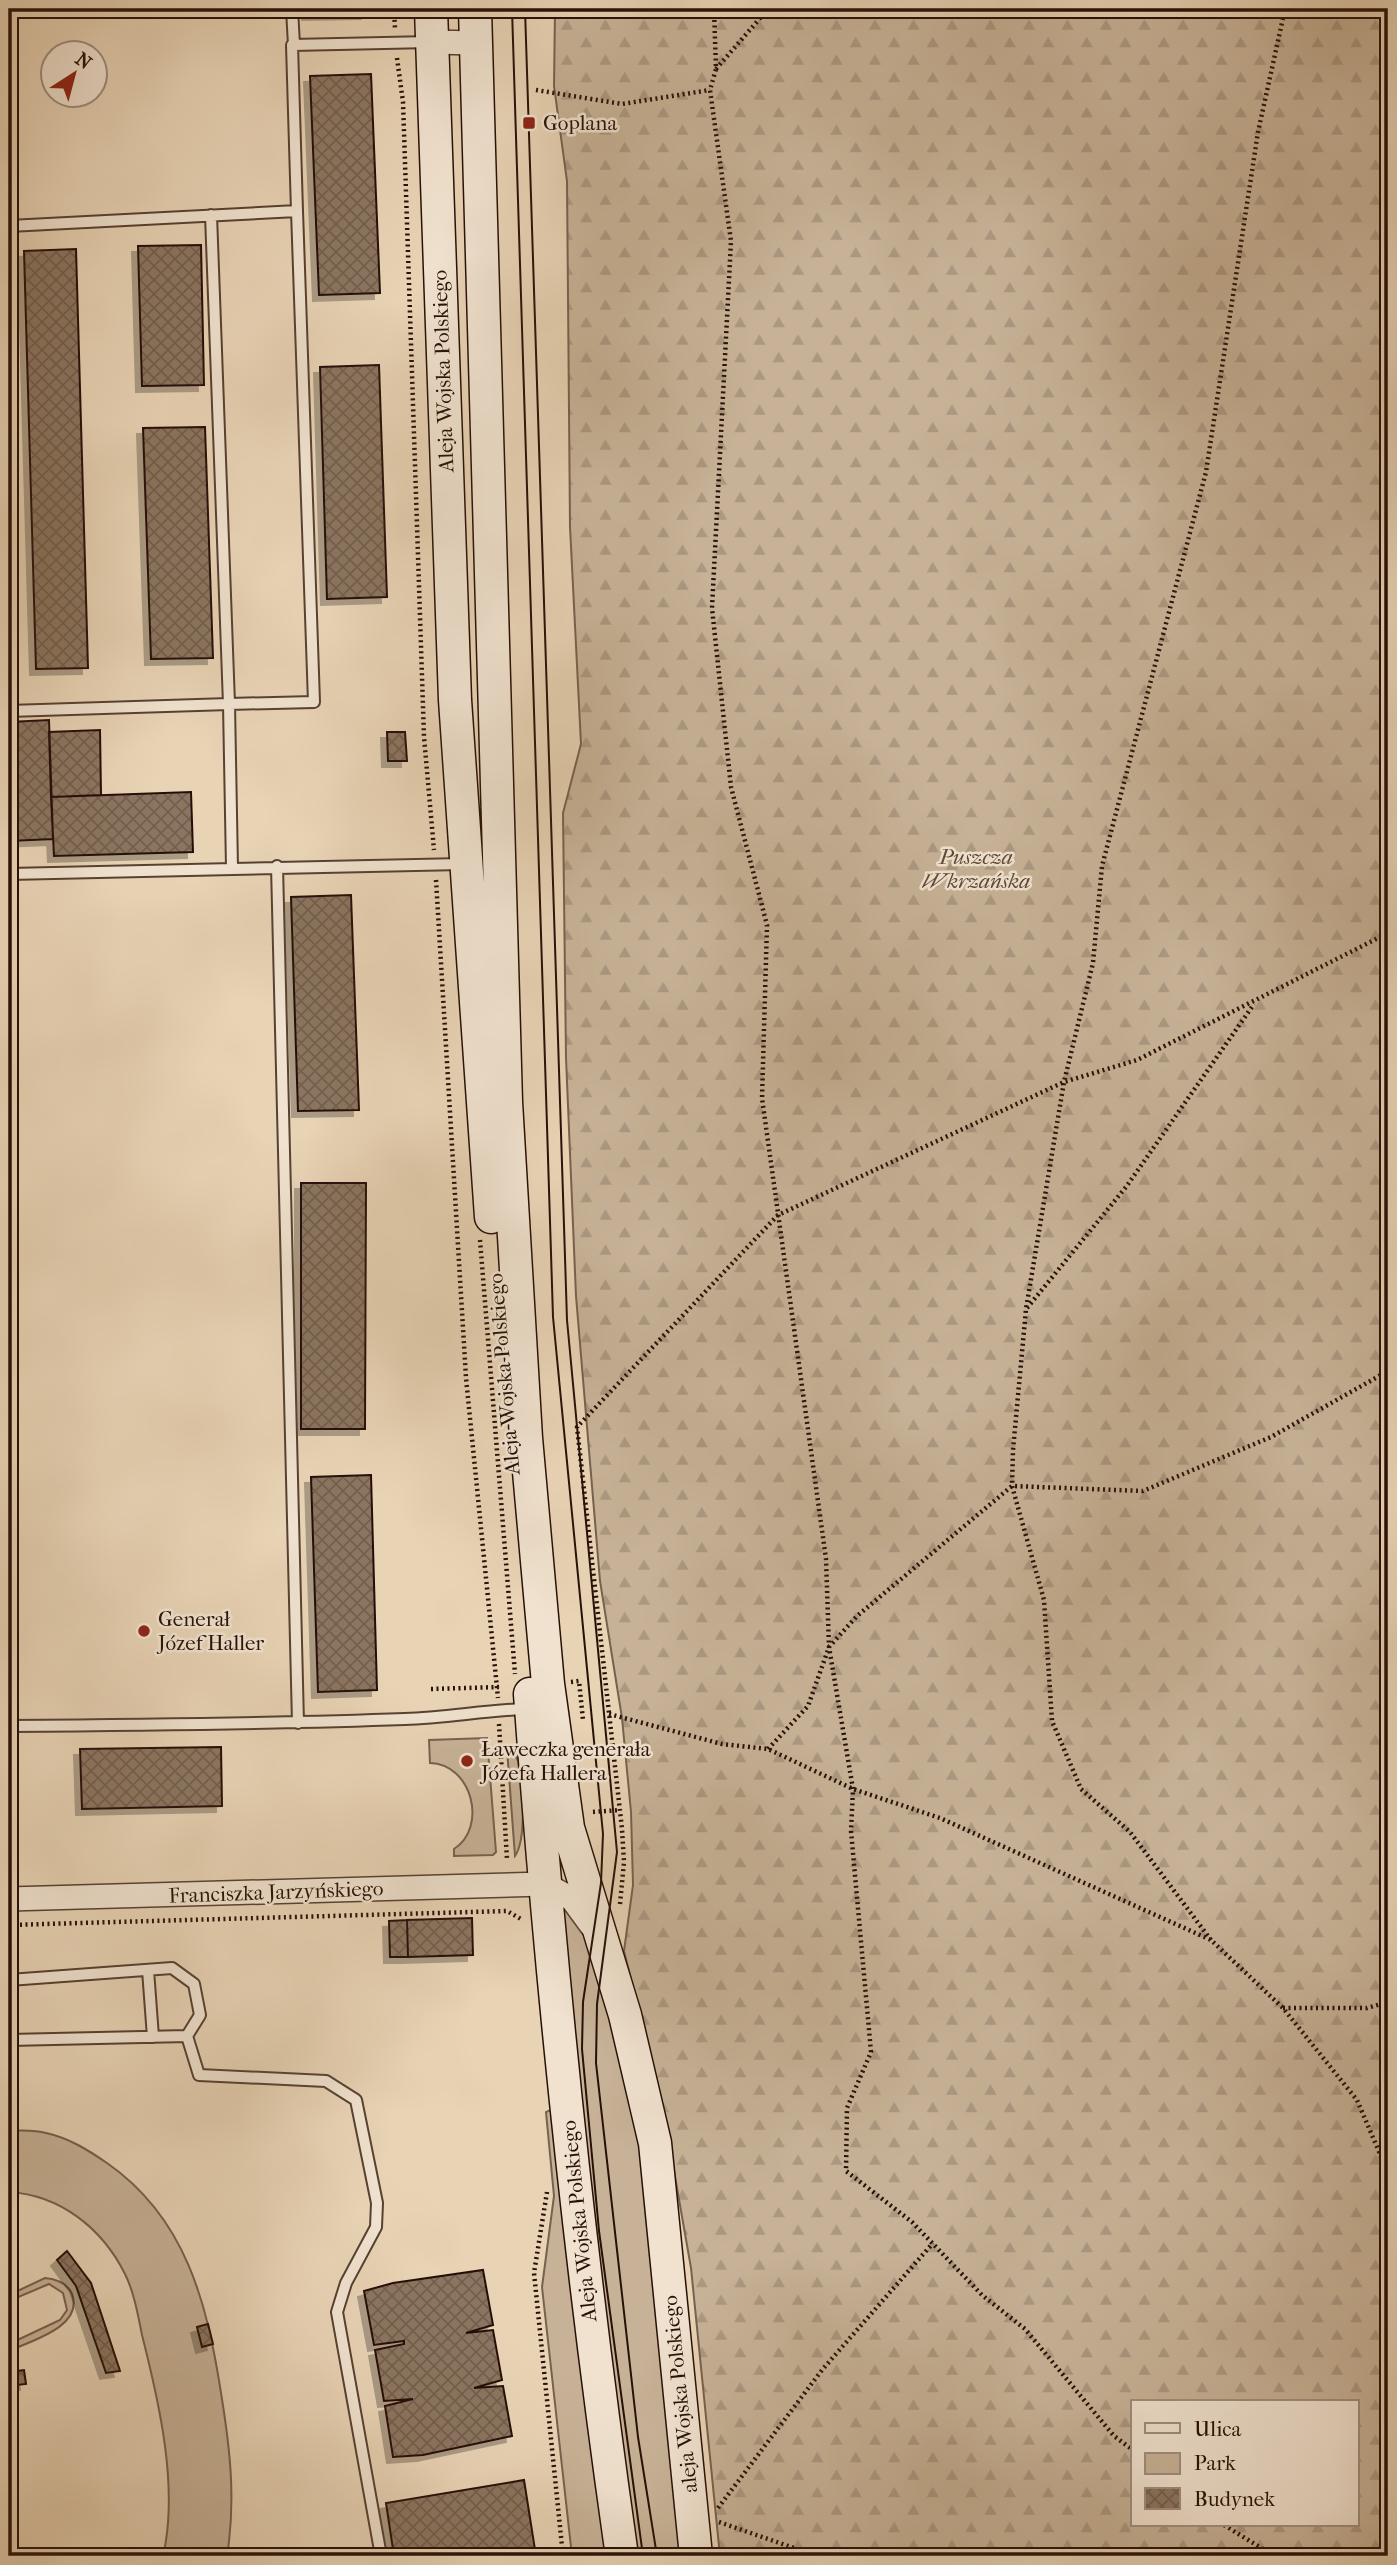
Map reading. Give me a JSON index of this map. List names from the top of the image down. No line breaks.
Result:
{"streets":{"main road":["Aleja Wojska Polskiego","aleja Wojska Polskiego"],"street":["Franciszka Jarzyńskiego"]},"crossings":[["Aleja Wojska Polskiego","Franciszka Jarzyńskiego"],["Aleja Wojska Polskiego","aleja Wojska Polskiego"]],"parks":["Puszcza Wkrzańska"],"places":{"transit":["Goplana"],"other":["Generał Józef Haller","Ławeczka generała Józefa Hallera"]},"legend":["Ulica","Park","Budynek"],"north":"top right"}
